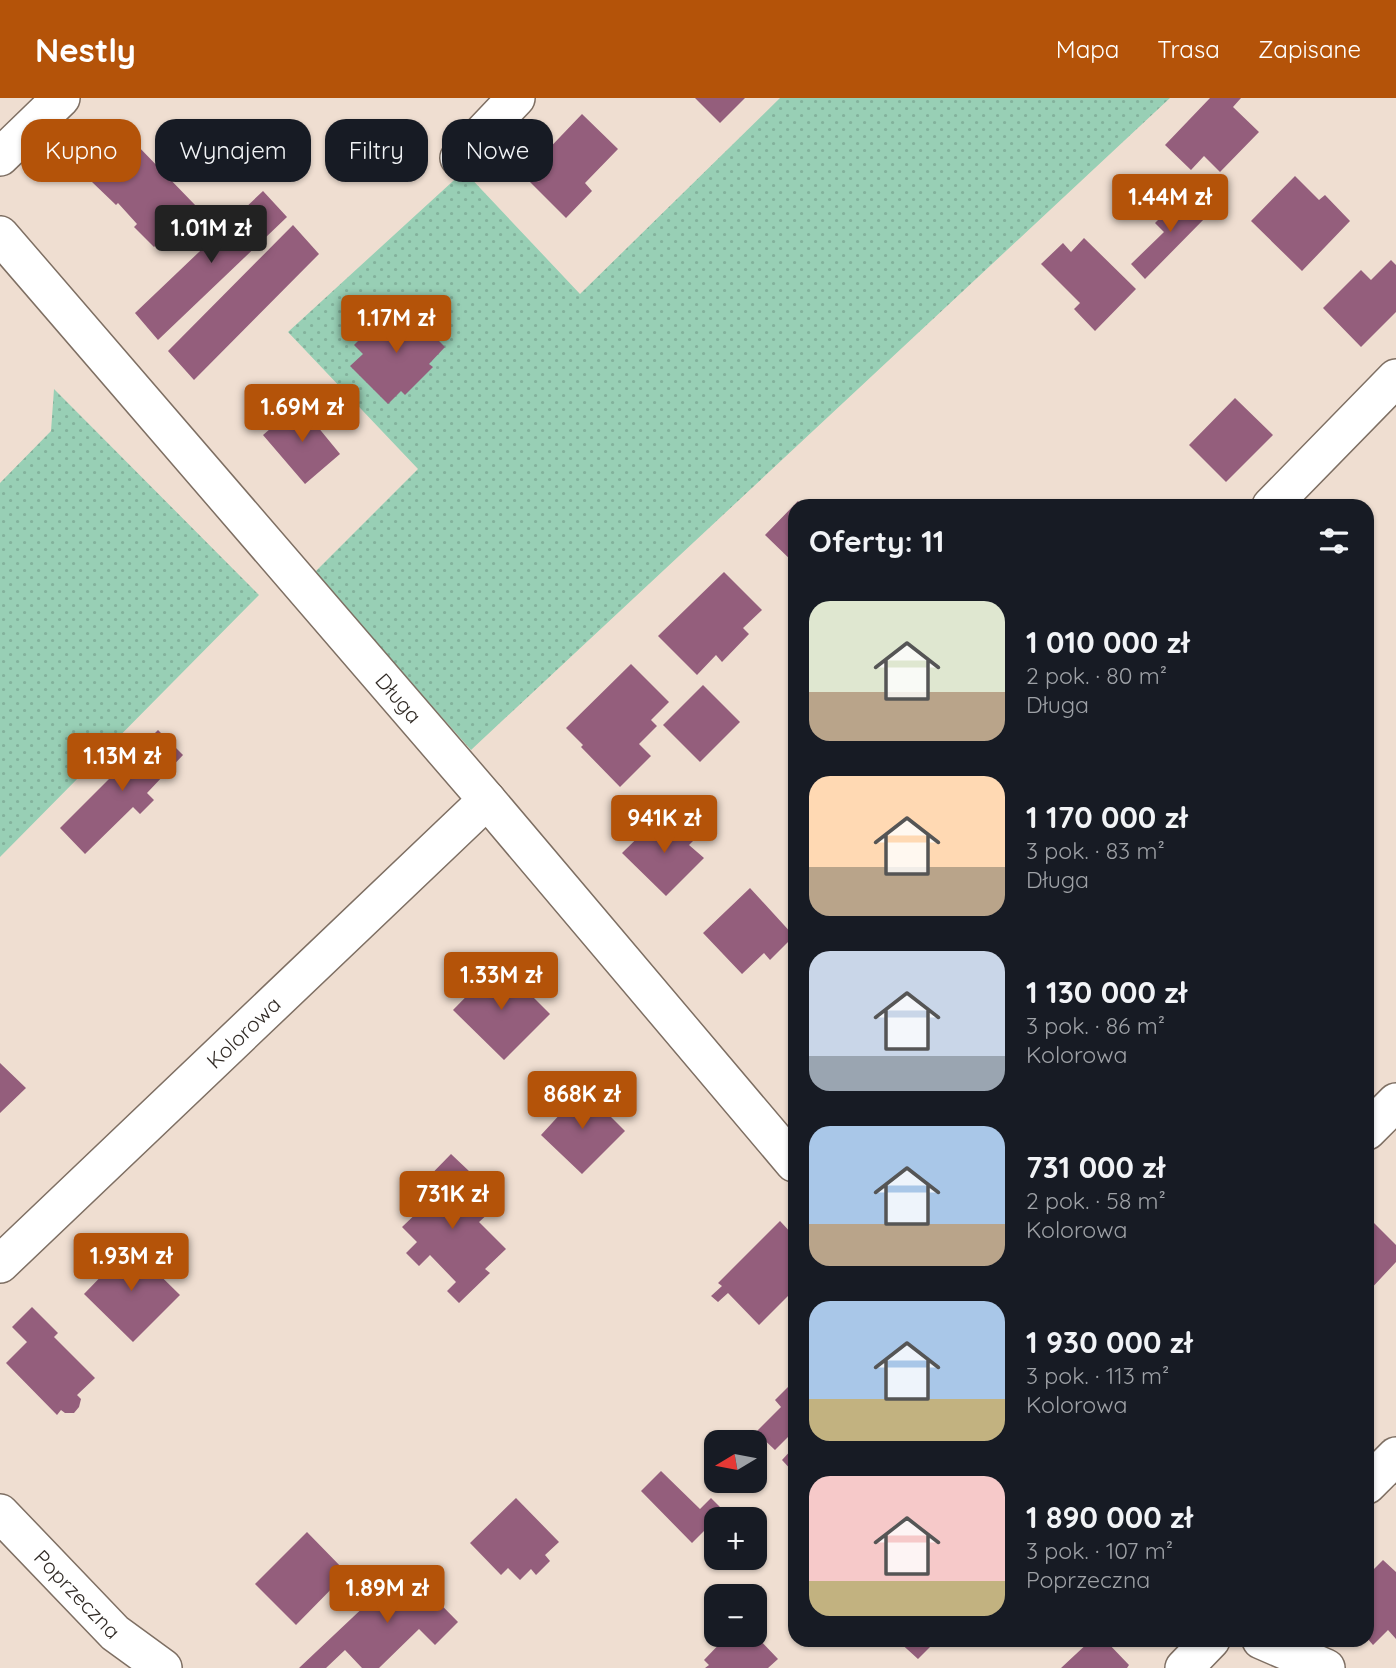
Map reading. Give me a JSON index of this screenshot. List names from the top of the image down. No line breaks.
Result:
{"streets":{"street":["Długa","Kolorowa","Poprzeczna"]},"crossings":[["Długa","Kolorowa"]],"north":"left","page":{"header":"Nestly","nav":["Mapa","Trasa","Zapisane"],"chip":["Kupno","Wynajem","Filtry","Nowe"],"price":["1.44M zł","1.01M zł","1.17M zł","1.69M zł","1.13M zł","941K zł","1.33M zł","868K zł","731K zł","1.93M zł","1.89M zł"],"heading":"Oferty: 11","list":[{"name":"1 010 000 zł","note":"2 pok. · 80 m² · Długa"},{"name":"1 170 000 zł","note":"3 pok. · 83 m² · Długa"},{"name":"1 130 000 zł","note":"3 pok. · 86 m² · Kolorowa"},{"name":"731 000 zł","note":"2 pok. · 58 m² · Kolorowa"},{"name":"1 930 000 zł","note":"3 pok. · 113 m² · Kolorowa"},{"name":"1 890 000 zł","note":"3 pok. · 107 m² · Poprzeczna"}],"map_buttons":["+","−"]}}
